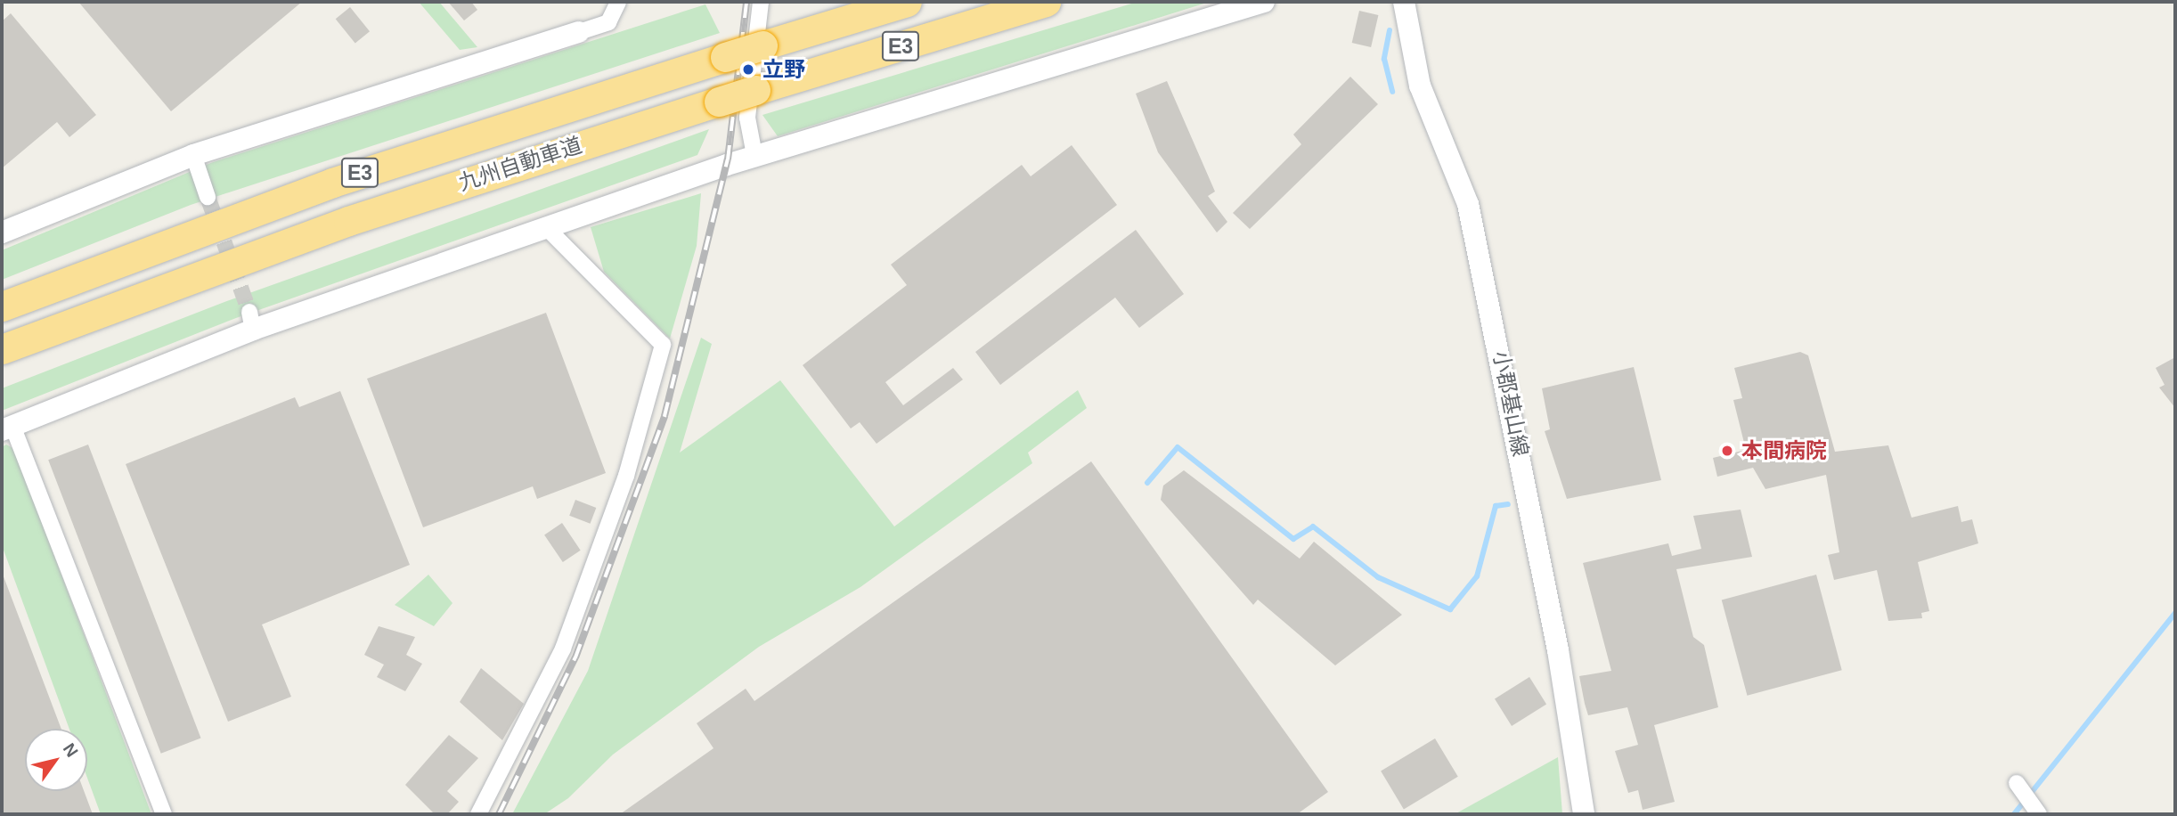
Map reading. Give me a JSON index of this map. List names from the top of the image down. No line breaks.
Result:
{"streets":{"highway":["E3","九州自動車道"],"street":["小郡基山線"]},"places":["立野","本間病院"],"north":"top right"}
